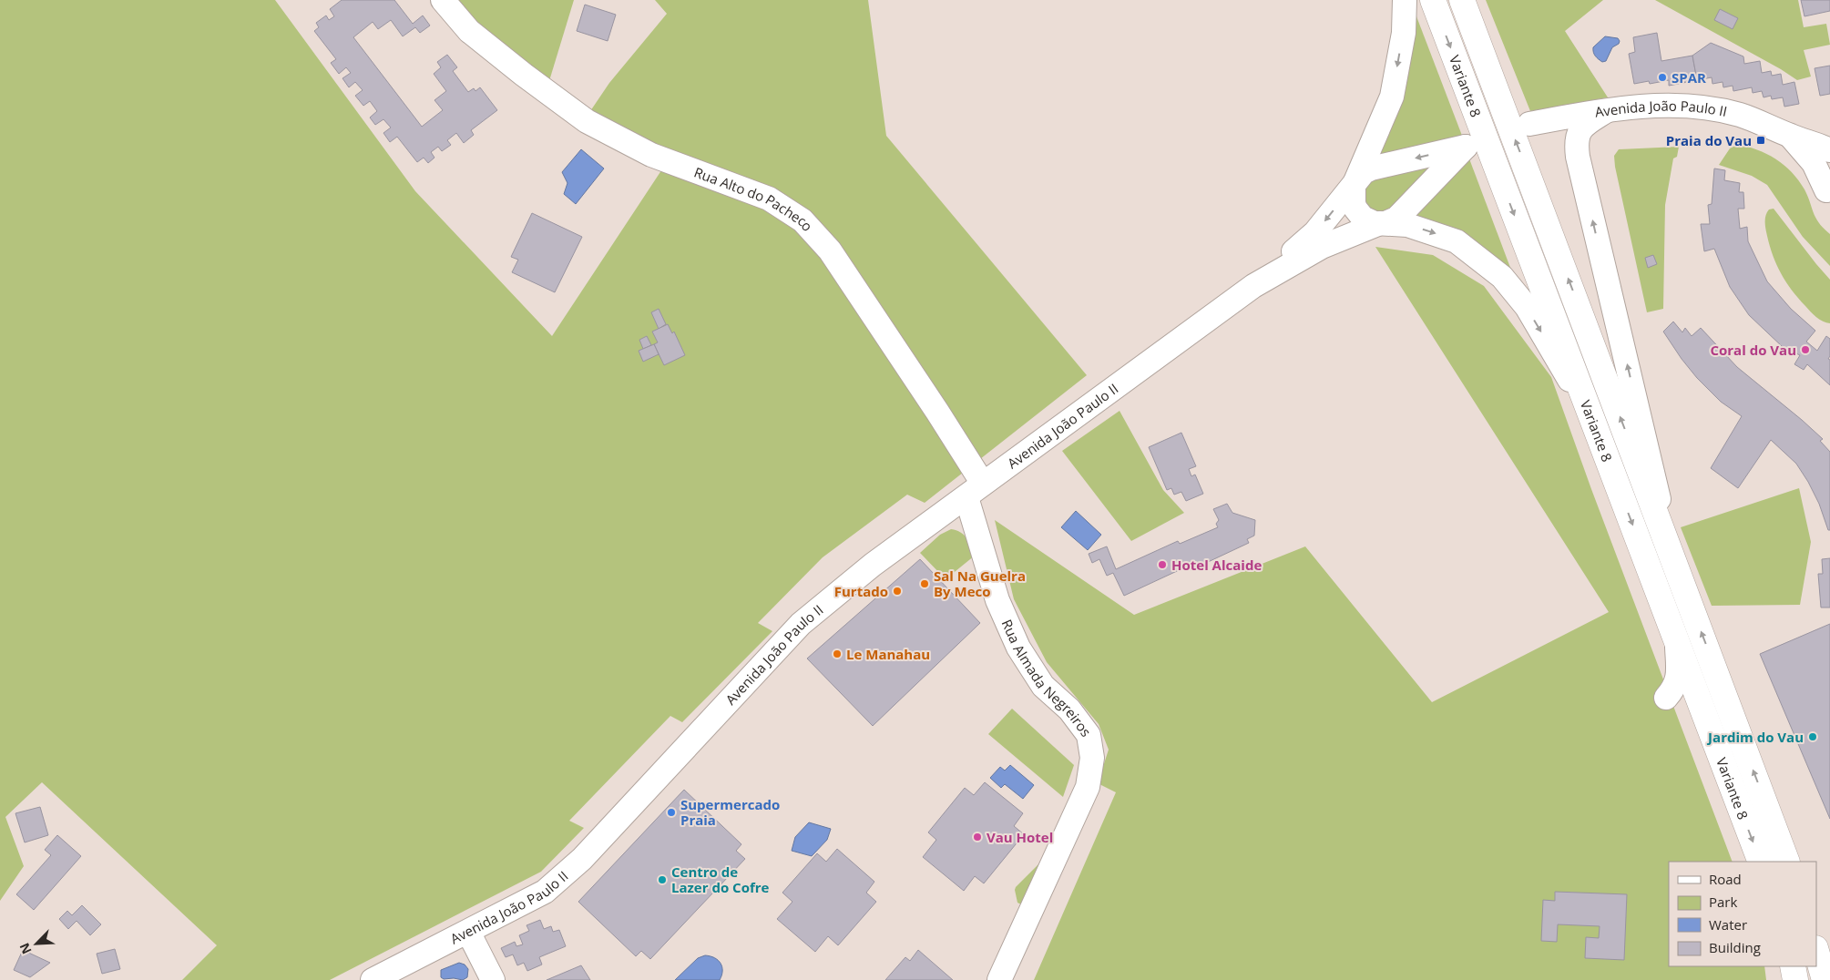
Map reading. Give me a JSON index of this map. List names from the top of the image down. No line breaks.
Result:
{"streets":{"main road":["Variante 8"],"street":["Avenida João Paulo II","Rua Alto do Pacheco","Rua Almada Negreiros"]},"crossings":[["Avenida João Paulo II","Rua Alto do Pacheco"],["Avenida João Paulo II","Rua Almada Negreiros"],["Rua Alto do Pacheco","Rua Almada Negreiros"]],"places":{"other":["SPAR","Coral do Vau","Hotel Alcaide","Sal Na Guelra By Meco","Furtado","Le Manahau","Jardim do Vau","Supermercado Praia","Vau Hotel","Centro de Lazer do Cofre"],"transit":["Praia do Vau"]},"legend":["Road","Park","Water","Building"],"north":"bottom left"}
